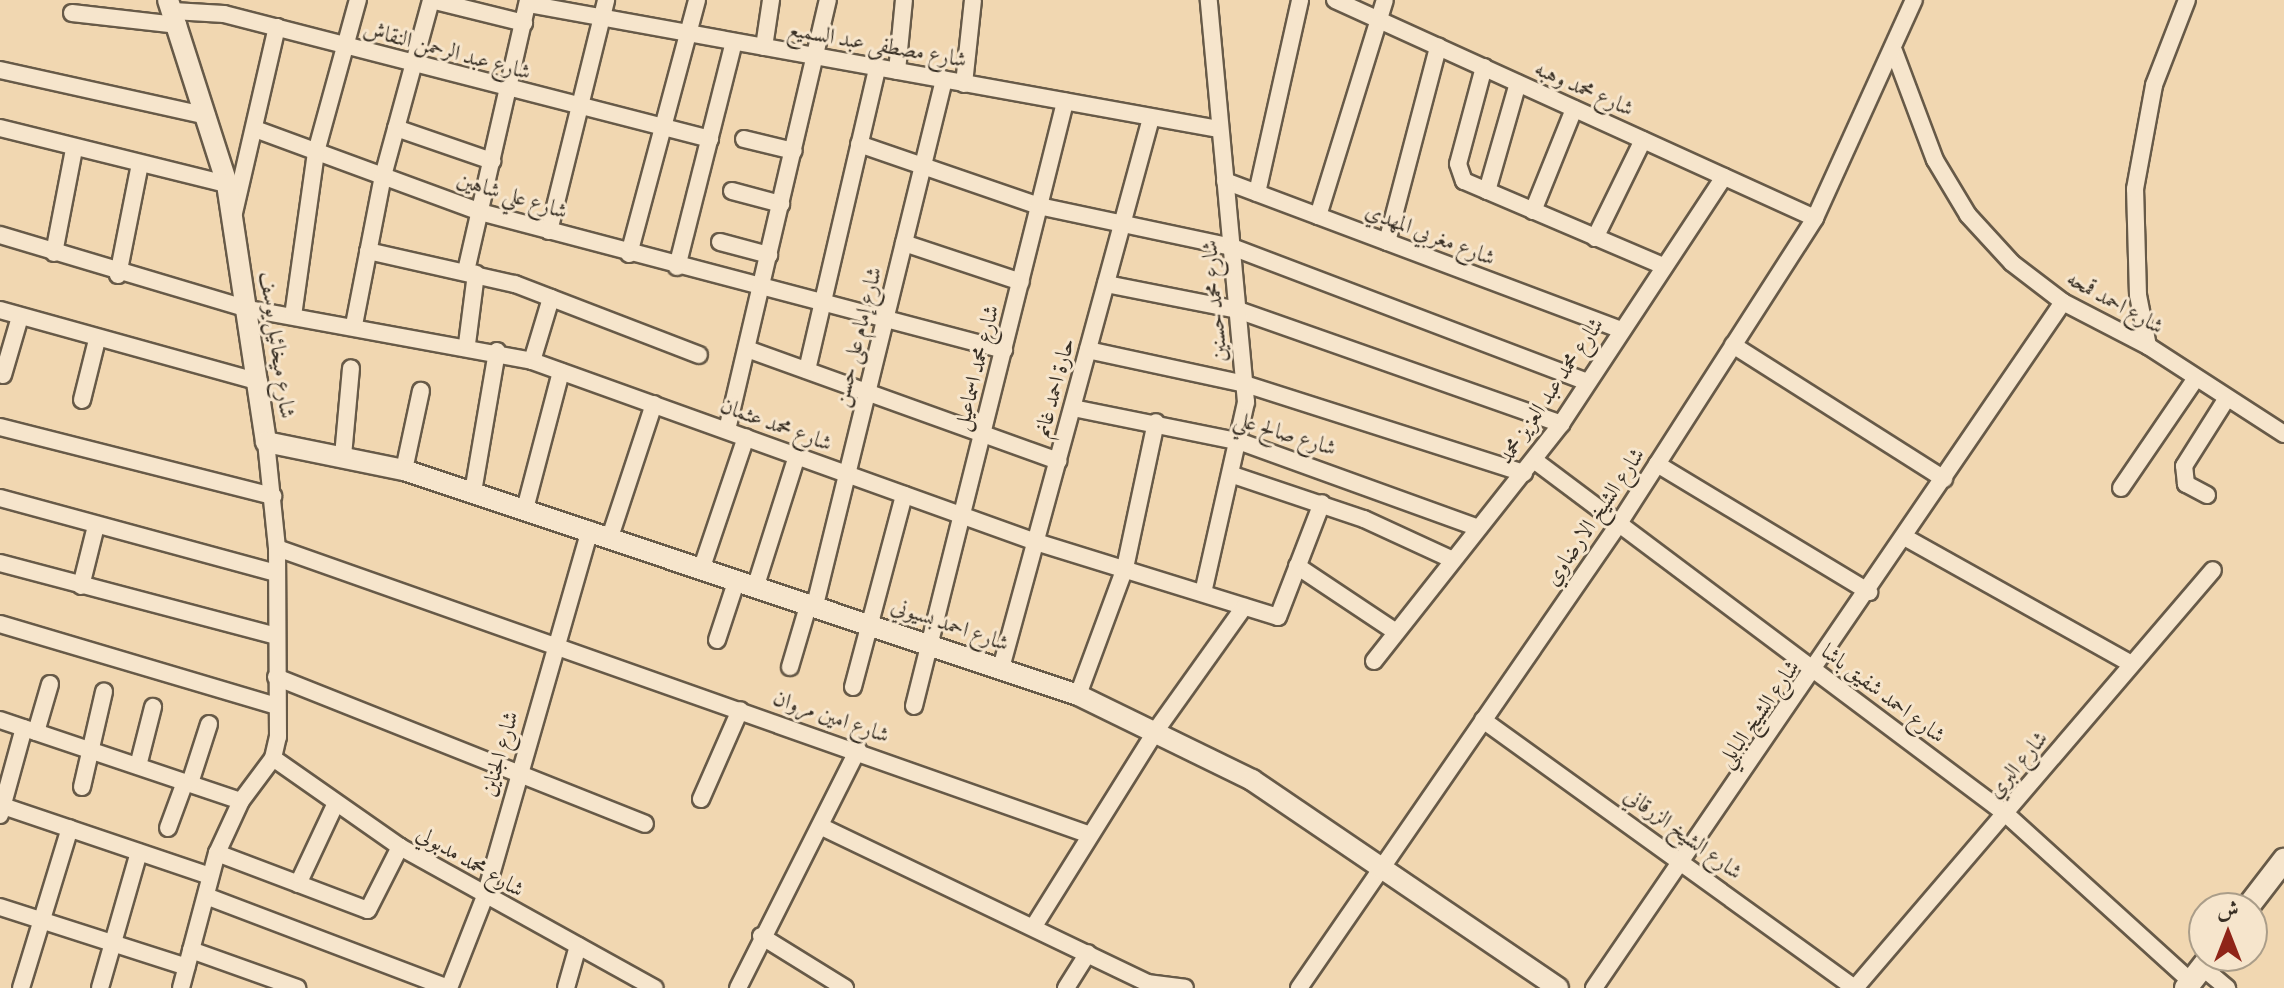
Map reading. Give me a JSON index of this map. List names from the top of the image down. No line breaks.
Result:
{"streets":{"street":["شارع مصطفى عبد السميع","شارع عبد الرحمن النقاش","شارع محمد وهبه","شارع علي شاهين","شارع مغربي المهدي","شارع محمد حسنين","شارع احمد قمحه","شارع إمام على حسن","شارع ميخائيل يوسف","شارع محمد اسماعيل","حارة احمد غانم","شارع محمد عبد العزيز محمد","شارع محمد عثمان","شارع صالح علي","شارع الشيخ الارضاوي","شارع احمد بسيوني","شارع احمد شفيق باشا","شارع الشيخ البابلي","شارع امين مروان","شارع الجناين","شارع البري","شارع الشيخ الزرقاني","شارع محمد مدبولي"]},"crossings":[["شارع مصطفى عبد السميع","شارع محمد حسنين"],["شارع مصطفى عبد السميع","شارع إمام على حسن"],["شارع مصطفى عبد السميع","شارع محمد اسماعيل"],["شارع مصطفى عبد السميع","حارة احمد غانم"],["شارع عبد الرحمن النقاش","شارع ميخائيل يوسف"],["شارع محمد وهبه","شارع محمد عبد العزيز محمد"],["شارع محمد وهبه","شارع الشيخ الارضاوي"],["شارع علي شاهين","شارع إمام على حسن"],["شارع علي شاهين","شارع محمد اسماعيل"],["شارع مغربي المهدي","شارع محمد حسنين"],["شارع مغربي المهدي","شارع محمد عبد العزيز محمد"],["شارع محمد حسنين","شارع محمد عثمان"],["شارع محمد حسنين","شارع صالح علي"],["شارع احمد قمحه","شارع الشيخ الارضاوي"],["شارع احمد قمحه","شارع الشيخ البابلي"],["شارع إمام على حسن","شارع محمد عثمان"],["شارع إمام على حسن","شارع احمد بسيوني"],["شارع ميخائيل يوسف","شارع محمد عثمان"],["شارع ميخائيل يوسف","شارع احمد بسيوني"],["شارع ميخائيل يوسف","شارع امين مروان"],["شارع ميخائيل يوسف","شارع محمد مدبولي"],["شارع محمد اسماعيل","شارع محمد عثمان"],["شارع محمد اسماعيل","شارع احمد بسيوني"],["حارة احمد غانم","شارع محمد عثمان"],["حارة احمد غانم","شارع صالح علي"],["حارة احمد غانم","شارع احمد بسيوني"],["شارع محمد عبد العزيز محمد","شارع صالح علي"],["شارع محمد عبد العزيز محمد","شارع احمد شفيق باشا"],["شارع الشيخ الارضاوي","شارع احمد بسيوني"],["شارع الشيخ الارضاوي","شارع احمد شفيق باشا"],["شارع الشيخ الارضاوي","شارع الشيخ الزرقاني"],["شارع احمد بسيوني","شارع الجناين"],["شارع احمد شفيق باشا","شارع الشيخ البابلي"],["شارع احمد شفيق باشا","شارع البري"],["شارع الشيخ البابلي","شارع الشيخ الزرقاني"],["شارع امين مروان","شارع الجناين"],["شارع الجناين","شارع محمد مدبولي"],["شارع البري","شارع الشيخ الزرقاني"]],"north":"top"}
